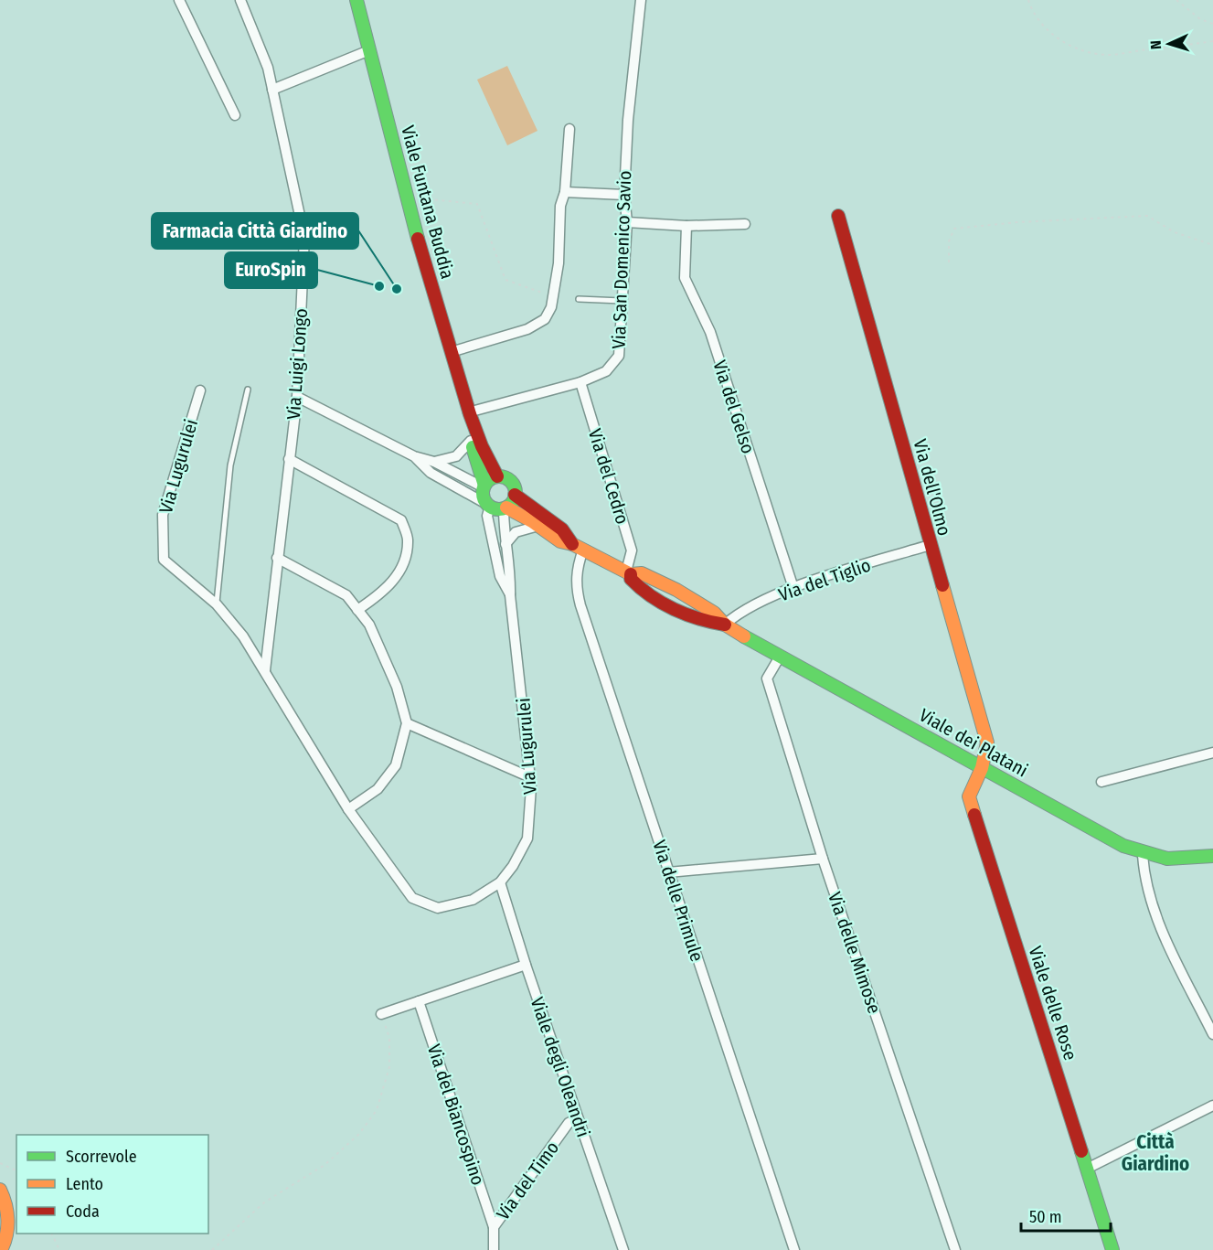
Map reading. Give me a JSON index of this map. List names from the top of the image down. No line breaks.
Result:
{"streets":{"main road":["Viale Funtana Buddia","Via dell'Olmo","Viale dei Platani","Viale delle Rose"],"street":["Via San Domenico Savio","Via Luigi Longo","Via del Gelso","Via Lugurulei","Via del Cedro","Via del Tiglio","Via delle Primule","Via delle Mimose","Viale degli Oleandri","Via del Biancospino","Via del Timo"]},"crossings":[["Viale Funtana Buddia","Via San Domenico Savio"],["Viale Funtana Buddia","Via Lugurulei"],["Viale Funtana Buddia","Viale dei Platani"],["Via San Domenico Savio","Via del Cedro"],["Via Luigi Longo","Via Lugurulei"],["Via del Gelso","Via del Tiglio"],["Via Lugurulei","Viale dei Platani"],["Via Lugurulei","Viale degli Oleandri"],["Via del Cedro","Viale dei Platani"],["Via dell'Olmo","Via del Tiglio"],["Via dell'Olmo","Viale dei Platani"],["Via dell'Olmo","Viale delle Rose"],["Via del Tiglio","Viale dei Platani"],["Viale dei Platani","Via delle Primule"],["Viale dei Platani","Via delle Mimose"],["Viale dei Platani","Viale delle Rose"],["Viale degli Oleandri","Via del Timo"],["Via del Biancospino","Via del Timo"]],"districts":["Città Giardino"],"places":["EuroSpin","Farmacia Città Giardino"],"legend":["Scorrevole","Lento","Coda"],"scale_bar":"50 m","north":"left"}
